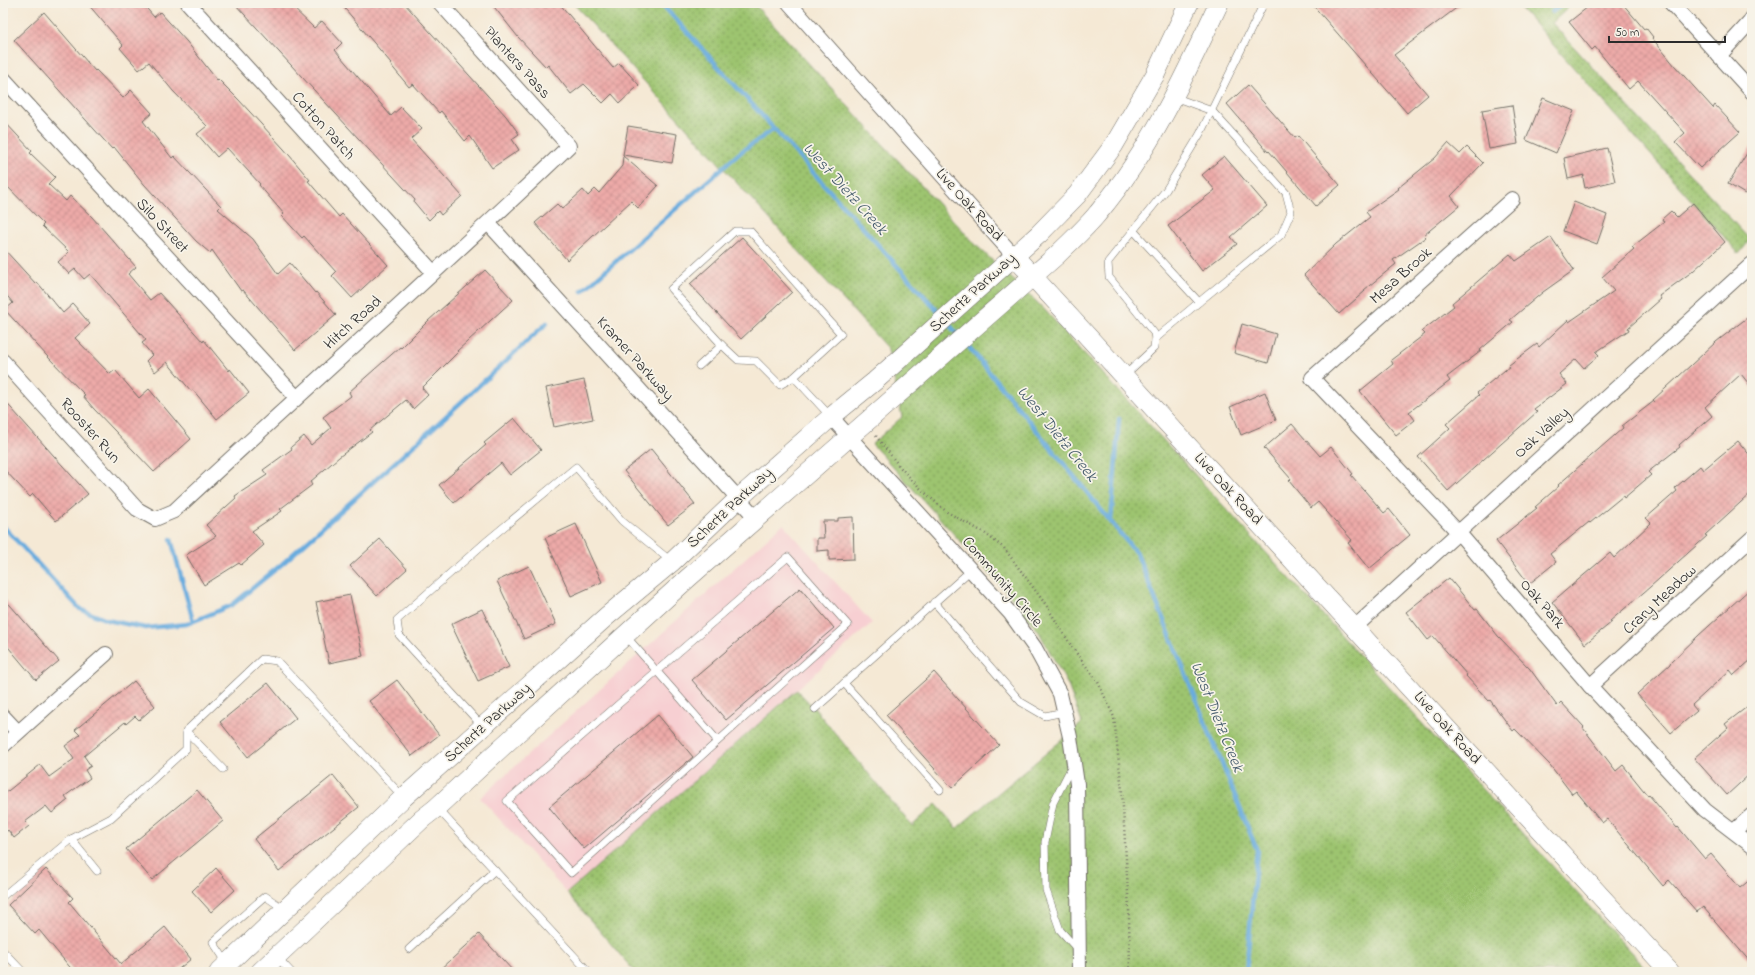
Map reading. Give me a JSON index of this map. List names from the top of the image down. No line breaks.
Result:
{"streets":{"main road":["Live Oak Road","Schertz Parkway"],"street":["Planters Pass","Cotton Patch","Silo Street","Mesa Brook","Hitch Road","Kramer Parkway","Rooster Run","Oak Valley","Community Circle","Crary Meadow","Oak Park"]},"crossings":[["Planters Pass","Hitch Road"],["Cotton Patch","Hitch Road"],["Live Oak Road","Schertz Parkway"],["Live Oak Road","Oak Valley"],["Silo Street","Hitch Road"],["Mesa Brook","Oak Park"],["Schertz Parkway","Kramer Parkway"],["Schertz Parkway","Community Circle"],["Hitch Road","Kramer Parkway"],["Hitch Road","Rooster Run"],["Oak Valley","Oak Park"],["Crary Meadow","Oak Park"]],"water":["West Dietz Creek"],"scale_bar":"50 m"}
